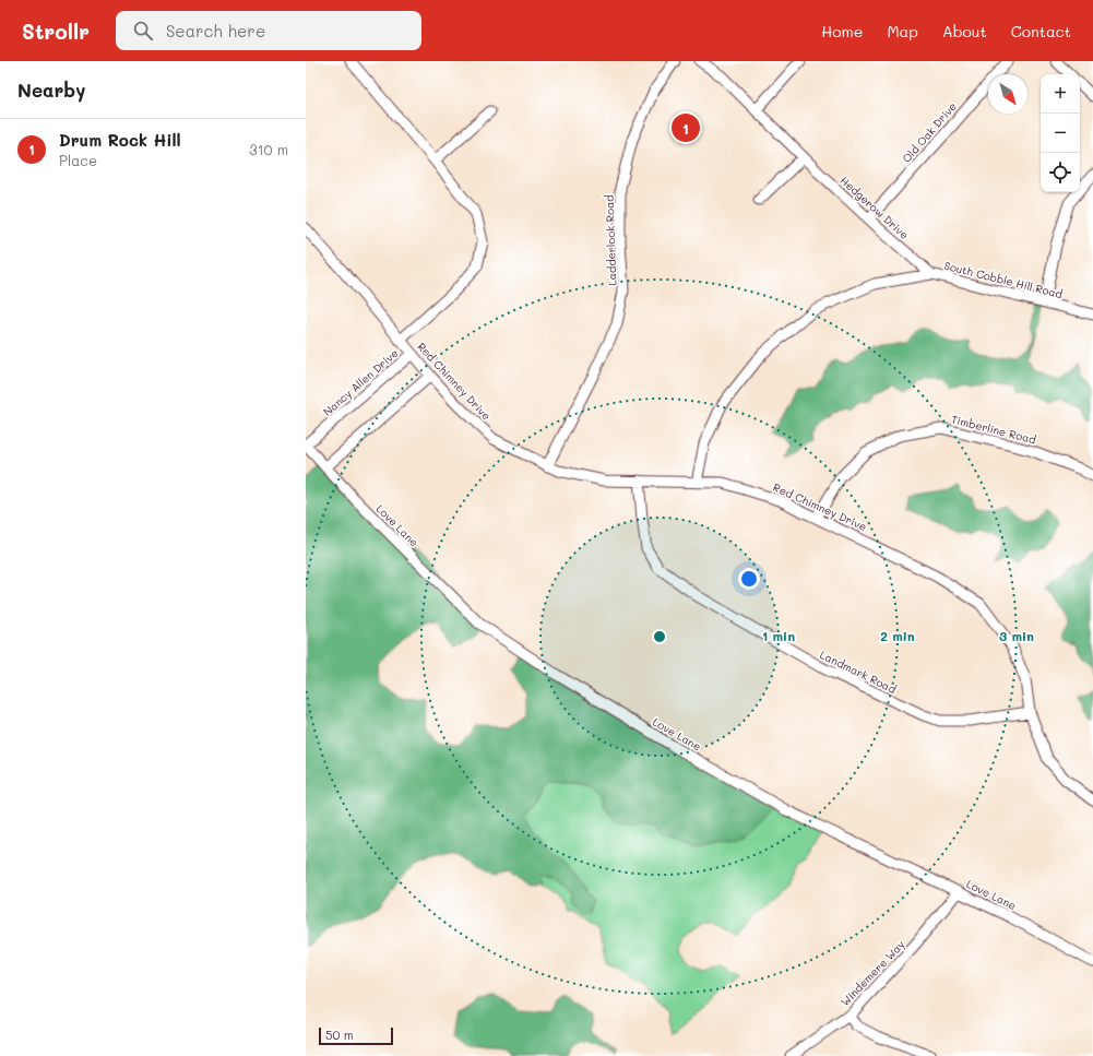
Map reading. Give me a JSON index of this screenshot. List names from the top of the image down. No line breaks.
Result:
{"streets":{"street":["Old Oak Drive","Hedgerow Drive","Ladderlook Road","South Cobble Hill Road","Red Chimney Drive","Nancy Allen Drive","Timberline Road","Love Lane","Landmark Road","Windemere Way"]},"crossings":[["Old Oak Drive","Hedgerow Drive"],["Hedgerow Drive","South Cobble Hill Road"],["Ladderlook Road","Red Chimney Drive"],["South Cobble Hill Road","Red Chimney Drive"],["Red Chimney Drive","Nancy Allen Drive"],["Red Chimney Drive","Timberline Road"],["Red Chimney Drive","Landmark Road"],["Nancy Allen Drive","Love Lane"],["Love Lane","Windemere Way"]],"scale_bar":"50 m","north":"bottom right","page":{"header":"Strollr","search":"Search here","nav":["Home","Map","About","Contact"],"heading":"Nearby","map_buttons":["+","−"],"pins":"1","list":[{"mark":"1","name":"Drum Rock Hill","note":"Place","value":"310 m"}],"scale":"50 m"},"rings":["1 min","2 min","3 min"]}
